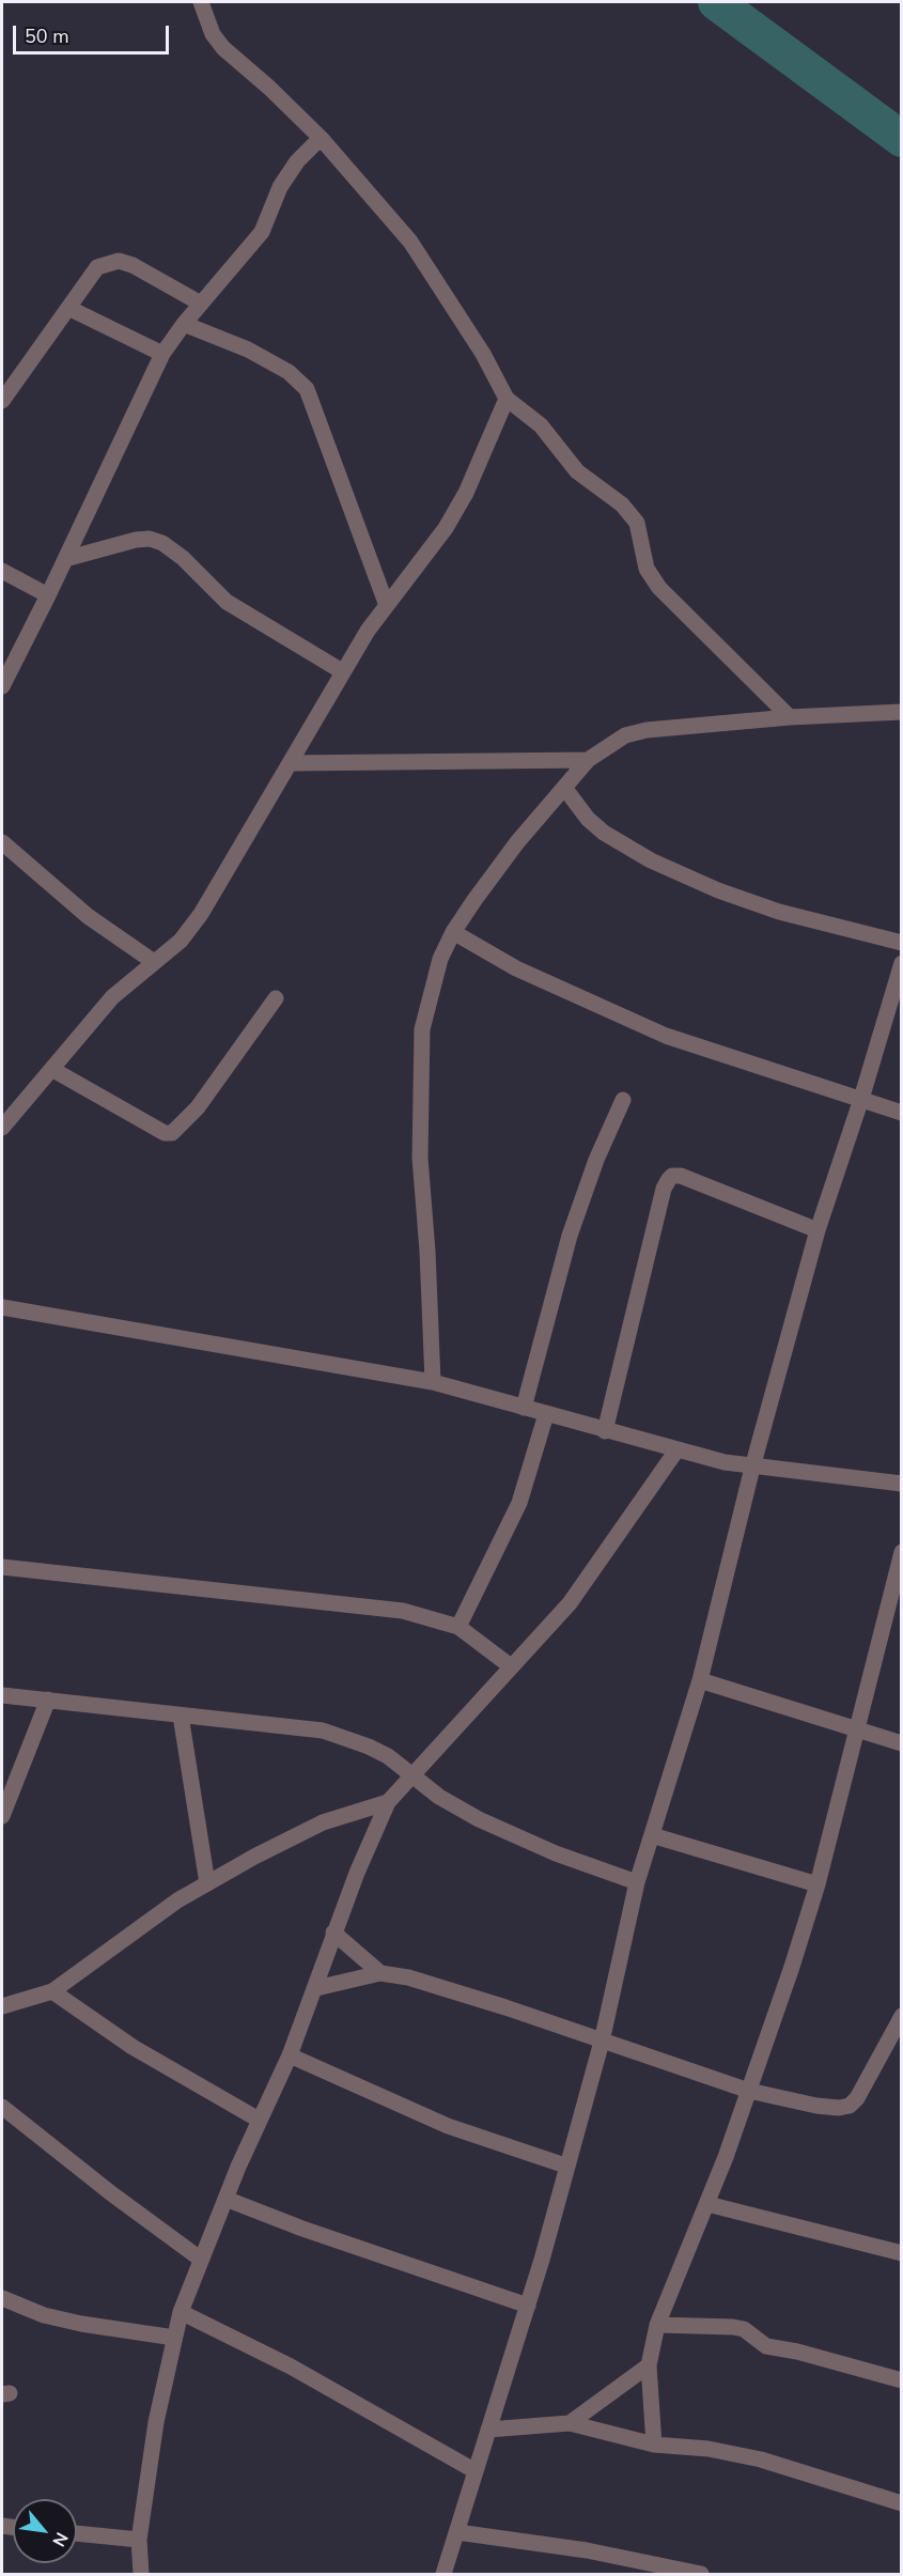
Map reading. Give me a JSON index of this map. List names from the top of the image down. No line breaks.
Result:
{"scale_bar":"50 m","north":"bottom right"}
